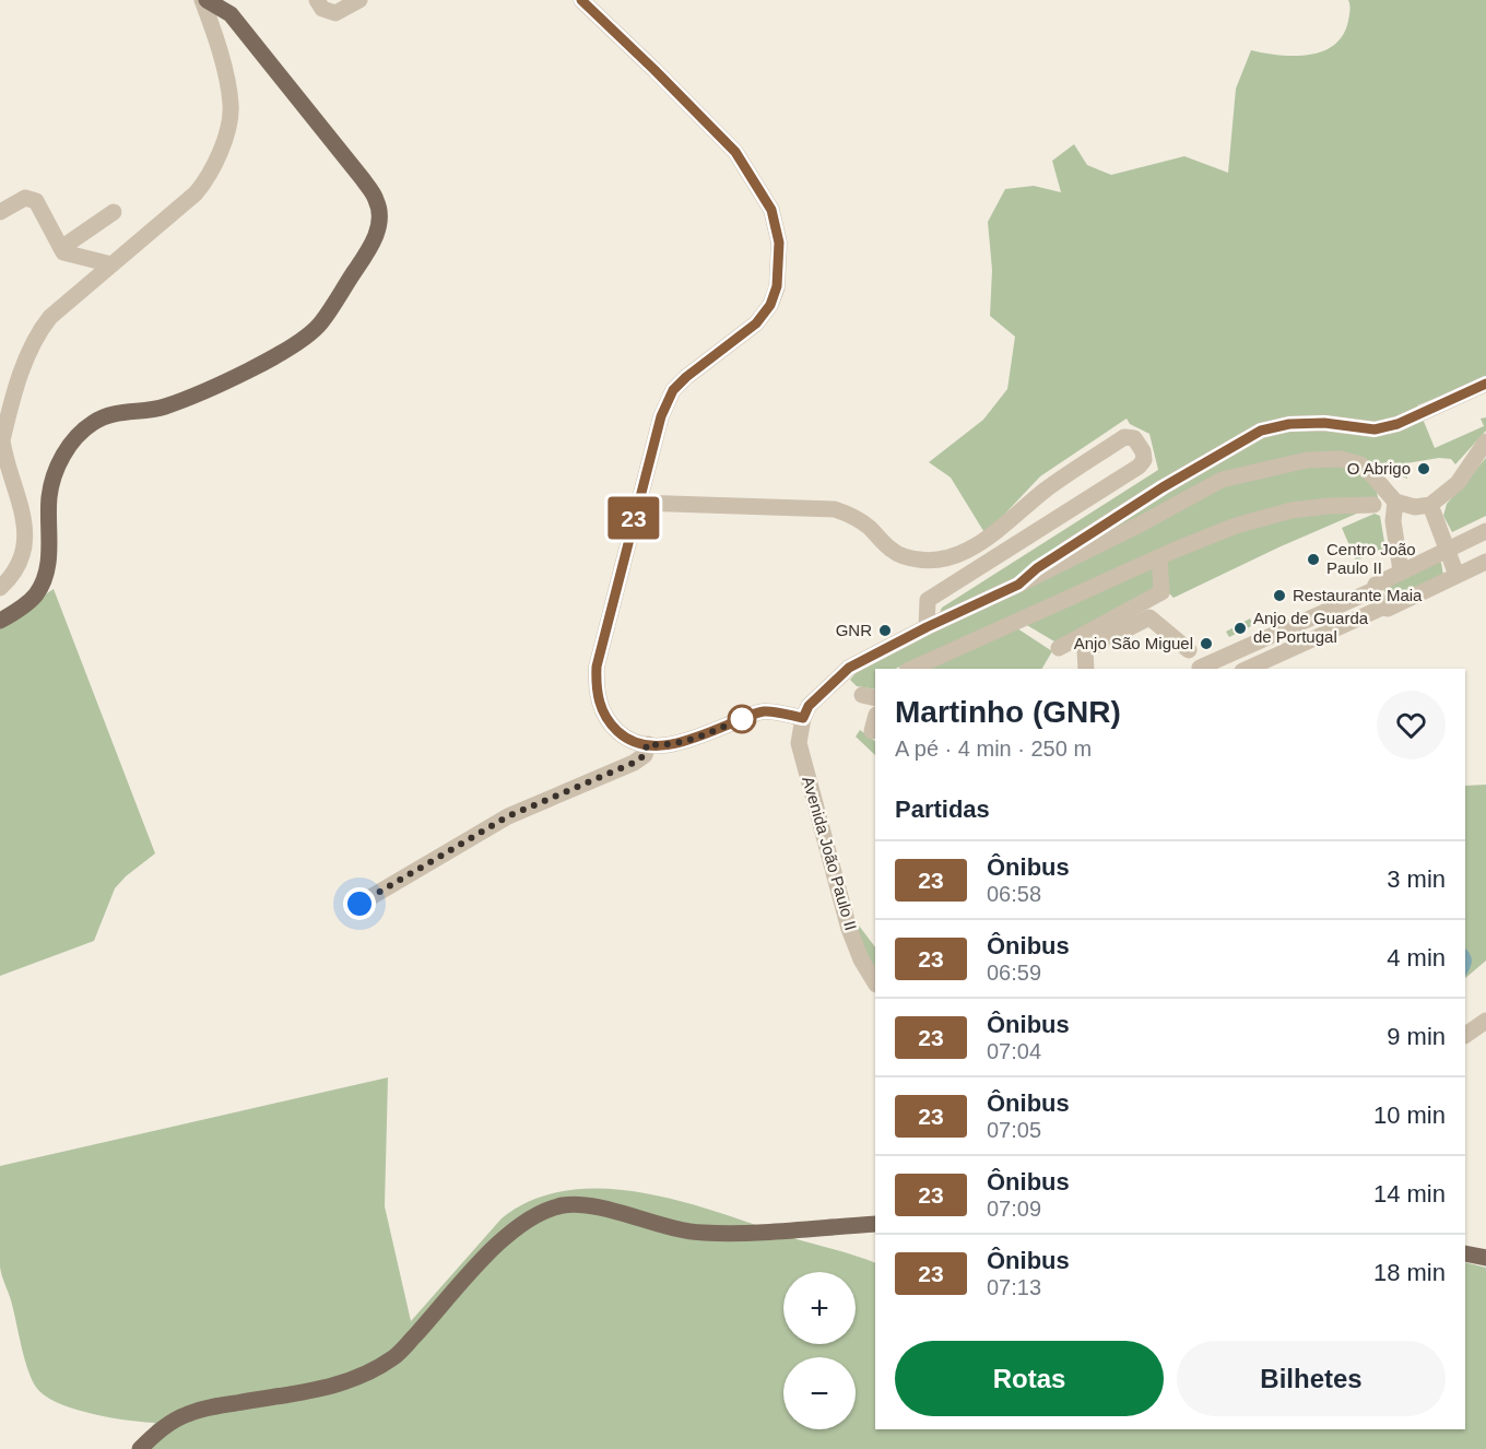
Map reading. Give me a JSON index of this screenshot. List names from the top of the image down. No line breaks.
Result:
{"streets":{"street":["Avenida João Paulo II"]},"places":["O Abrigo","Centro João Paulo II","Restaurante Maia","Anjo de Guarda de Portugal","GNR","Anjo São Miguel"],"lines":["bus line 23"],"page":{"on_map":"23","heading":[["Martinho (GNR)","A pé · 4 min · 250 m"],"Partidas"],"list":[{"mark":"23","name":"Ônibus","note":"06:58","value":"3 min"},{"mark":"23","name":"Ônibus","note":"06:59","value":"4 min"},{"mark":"23","name":"Ônibus","note":"07:04","value":"9 min"},{"mark":"23","name":"Ônibus","note":"07:05","value":"10 min"},{"mark":"23","name":"Ônibus","note":"07:09","value":"14 min"},{"mark":"23","name":"Ônibus","note":"07:13","value":"18 min"}],"map_buttons":["+","−"],"buttons":["Rotas","Bilhetes"]}}
